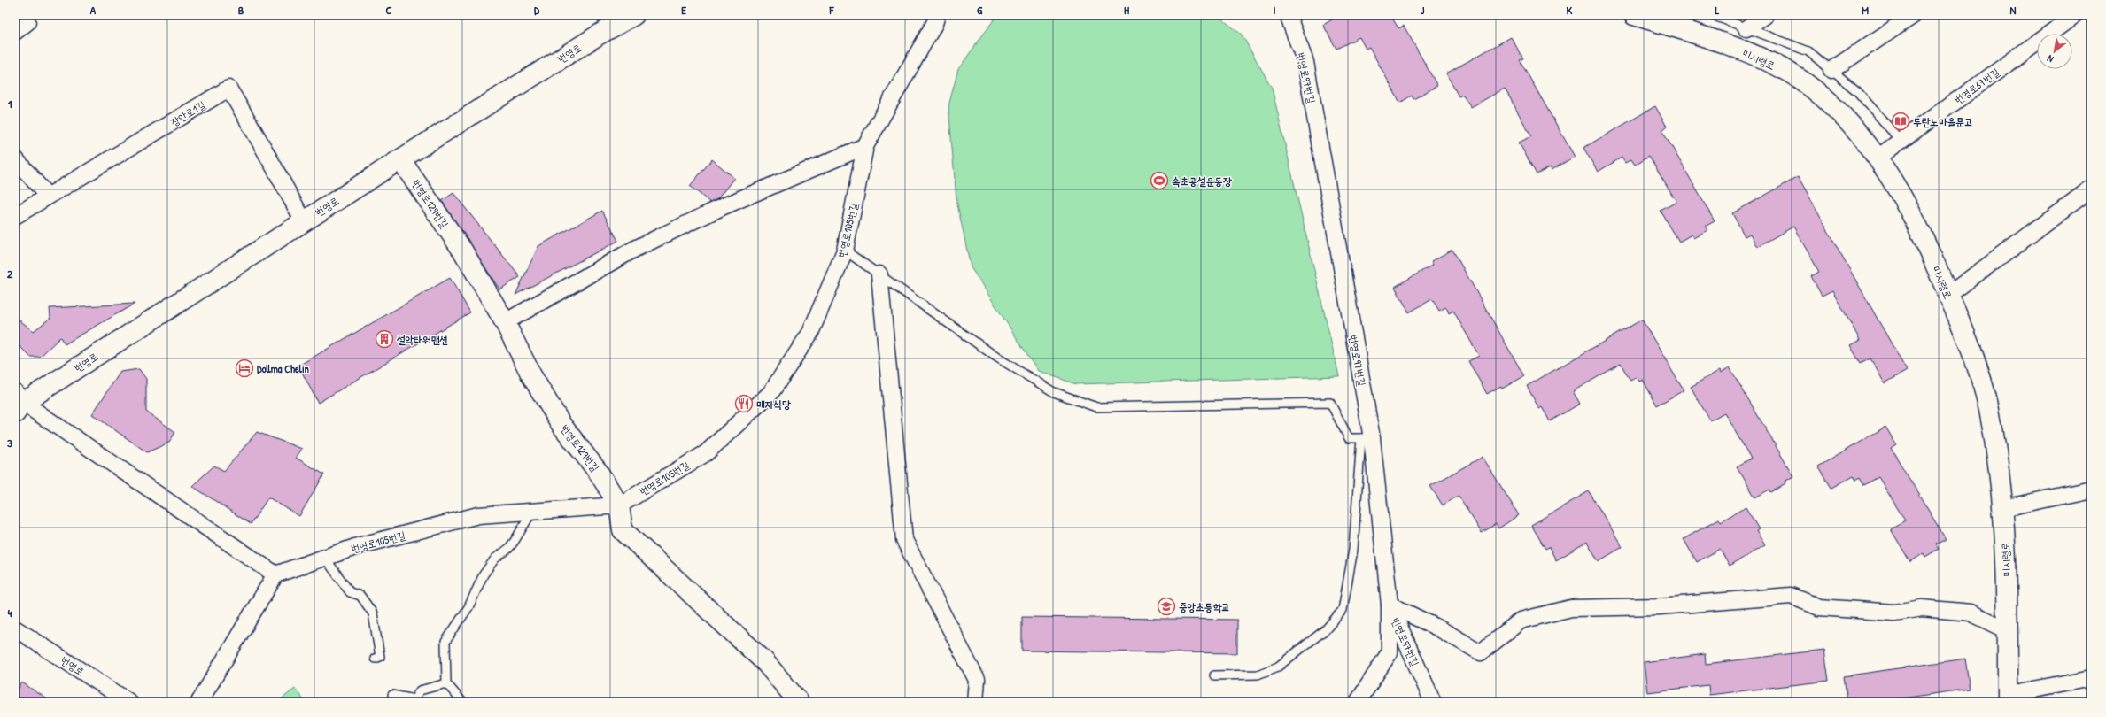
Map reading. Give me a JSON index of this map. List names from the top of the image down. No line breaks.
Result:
{"streets":{"main road":["번영로","미시령로","번영로129번길"],"street":["번영로97번길","번영로67번길","장안로1길","번영로105번길"]},"crossings":[["번영로","장안로1길"],["번영로","번영로129번길"],["번영로","번영로105번길"],["미시령로","번영로67번길"],["번영로129번길","번영로105번길"]],"places":{"library":["두란노마을문고"],"sports":["속초공설운동장"],"building":["설악타워맨션"],"hotel":["Dollma Chelin"],"restaurant":["매자식당"],"school or university":["중앙초등학교"]},"north":"bottom left","grid":{"columns":["A","B","C","D","E","F","G","H","I","J","K","L","M","N"],"rows":["1","2","3","4"]}}
